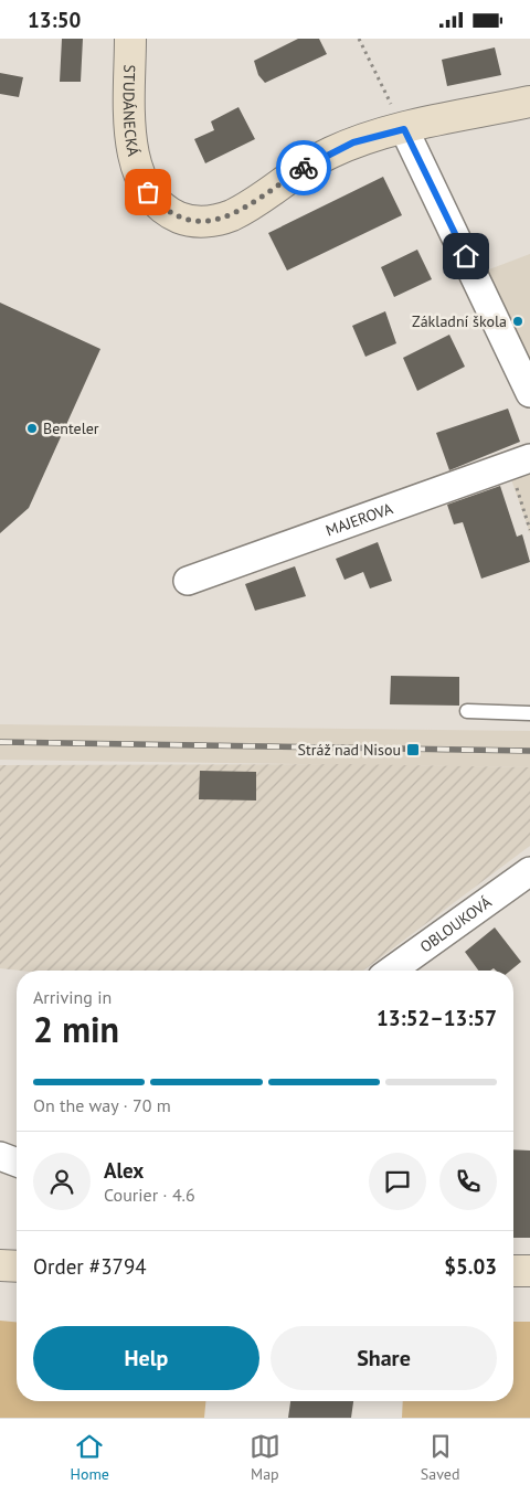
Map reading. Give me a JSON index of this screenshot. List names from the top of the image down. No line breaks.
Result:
{"streets":{"street":["STUDÁNECKÁ","MAJEROVA","OBLOUKOVÁ"]},"places":{"other":["Základní škola","Benteler"],"transit":["Stráž nad Nisou"]},"page":{"status":"13:50","heading":["2 min","Arriving in","13:52–13:57"],"panel":["Alex","Courier · 4.6","Order #3794","$5.03"],"bar":"On the way · 70 m","buttons":["Help","Share"],"tabs":["Home","Map","Saved"]}}
